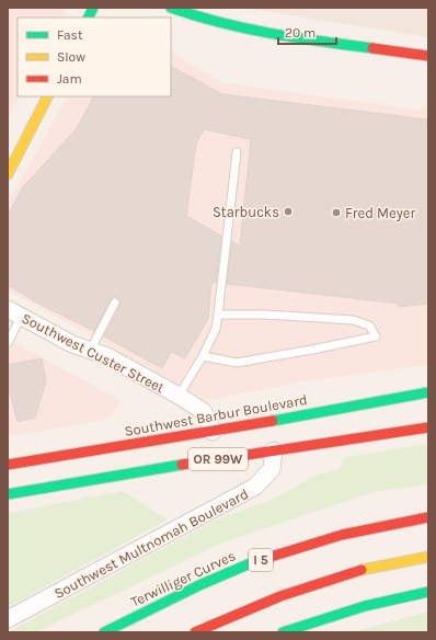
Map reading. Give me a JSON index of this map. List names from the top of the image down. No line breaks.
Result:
{"streets":{"main road":["Southwest Barbur Boulevard","OR 99W","I 5","Terwilliger Curves"],"street":["Southwest Custer Street","Southwest Multnomah Boulevard"]},"crossings":[["Southwest Custer Street","Southwest Barbur Boulevard"],["OR 99W","Southwest Multnomah Boulevard"]],"places":["Starbucks","Fred Meyer"],"legend":["Fast","Slow","Jam"],"scale_bar":"20 m"}
